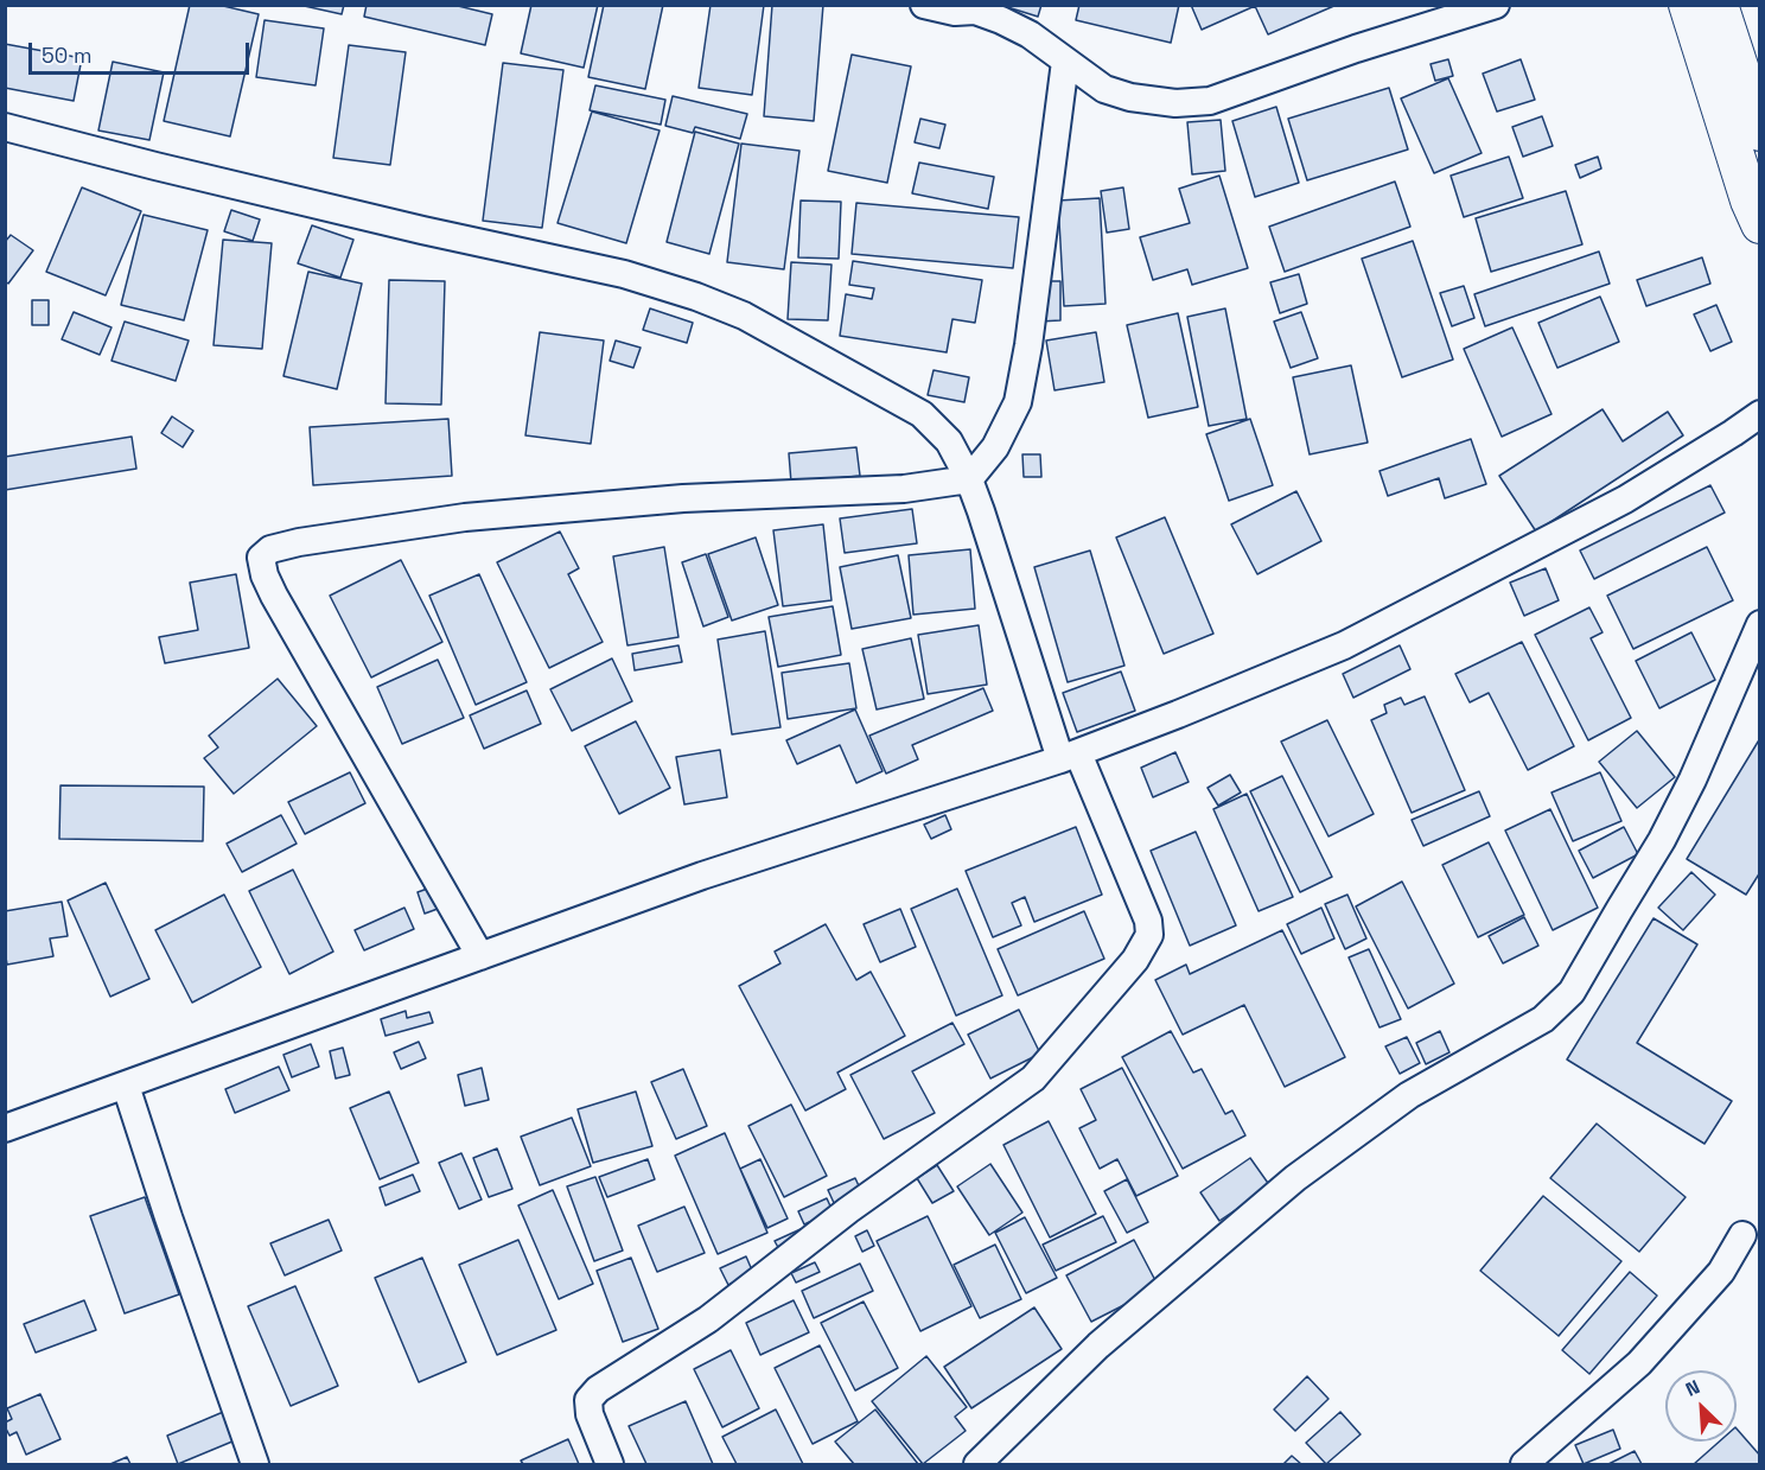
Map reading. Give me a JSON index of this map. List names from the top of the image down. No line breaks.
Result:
{"scale_bar":"50 m","north":"top left"}
